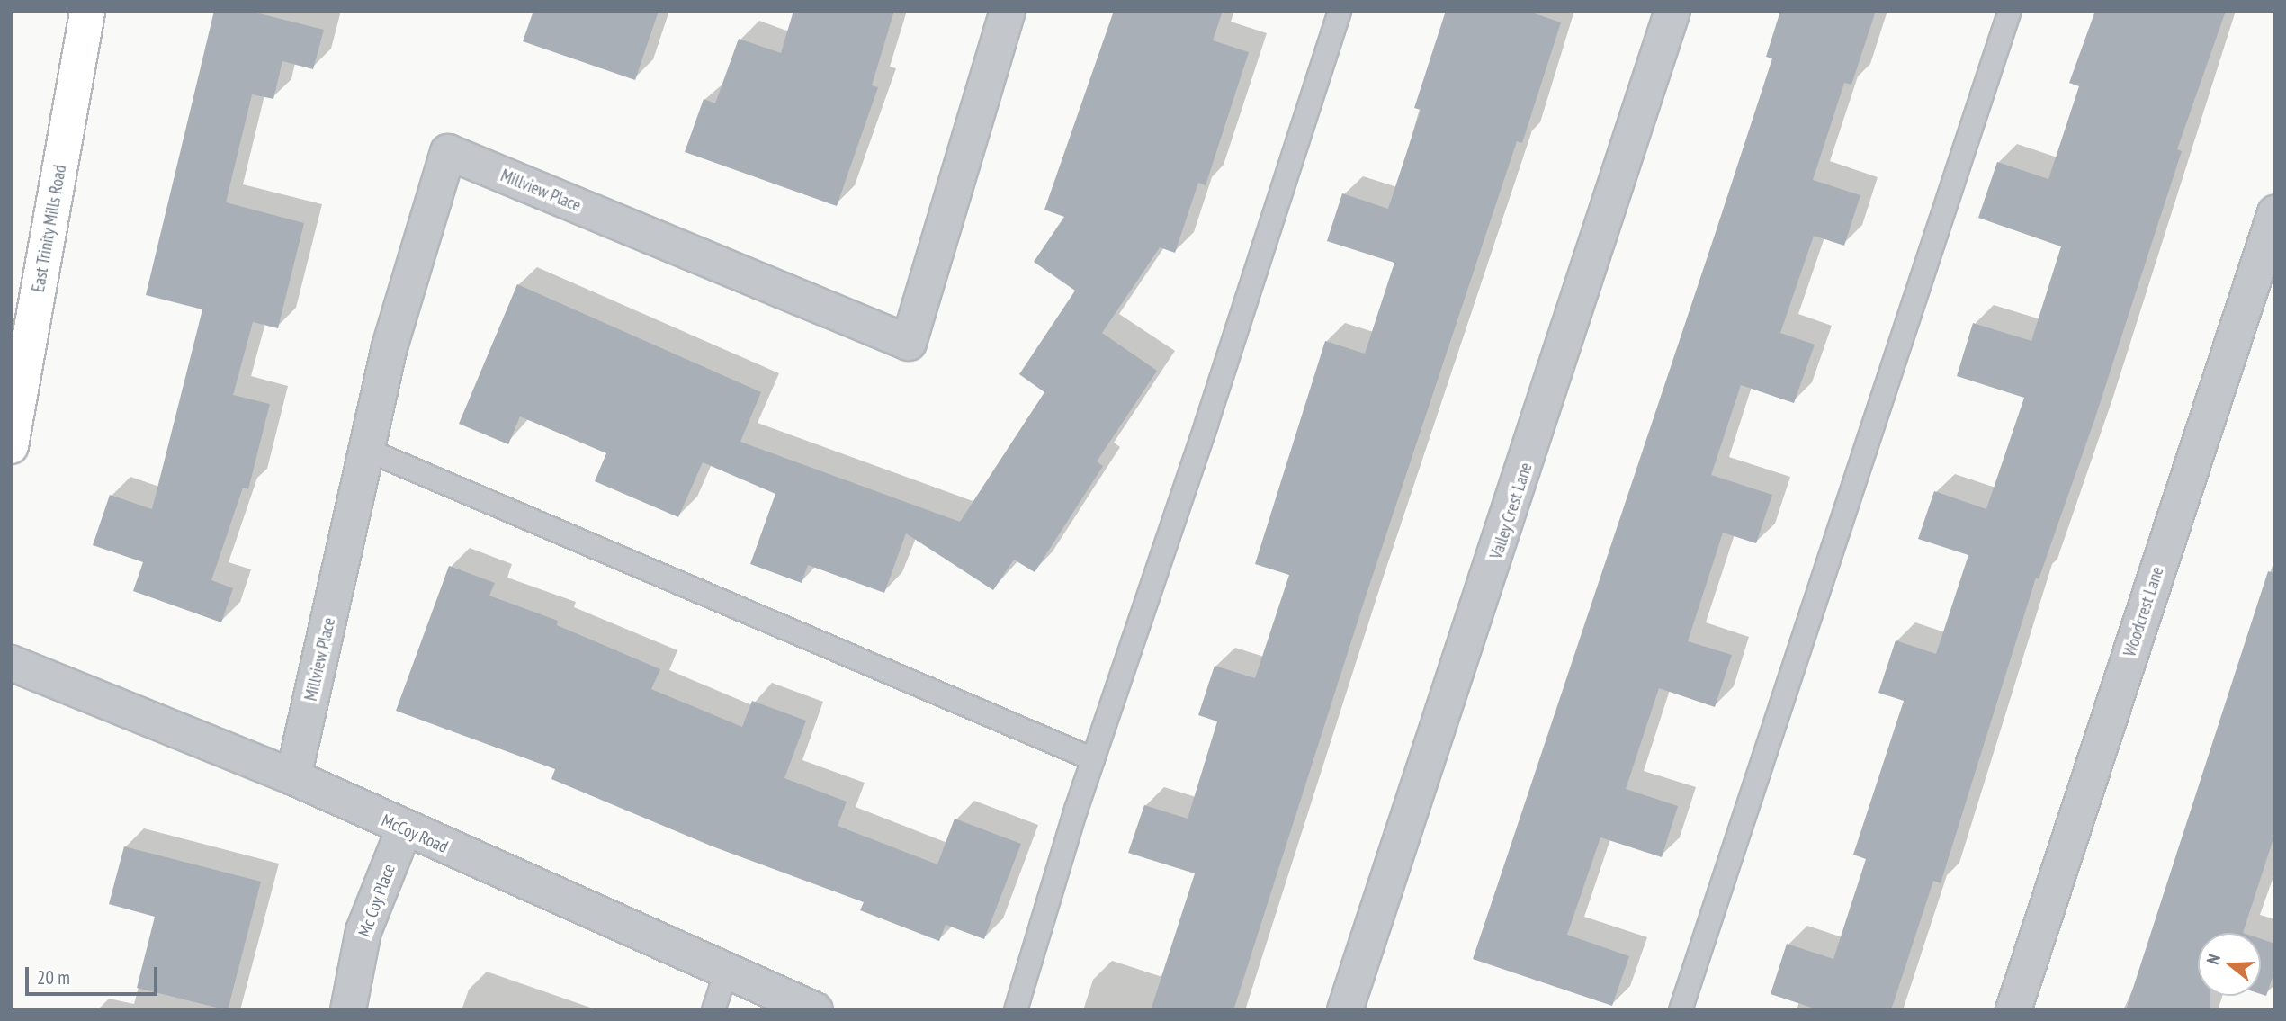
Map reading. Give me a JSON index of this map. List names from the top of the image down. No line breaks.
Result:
{"streets":{"main road":["East Trinity Mills Road"],"street":["Millview Place","Valley Crest Lane","Woodcrest Lane","McCoy Road","Mc Coy Place"]},"crossings":[["Millview Place","McCoy Road"],["McCoy Road","Mc Coy Place"]],"scale_bar":"20 m","north":"left"}
